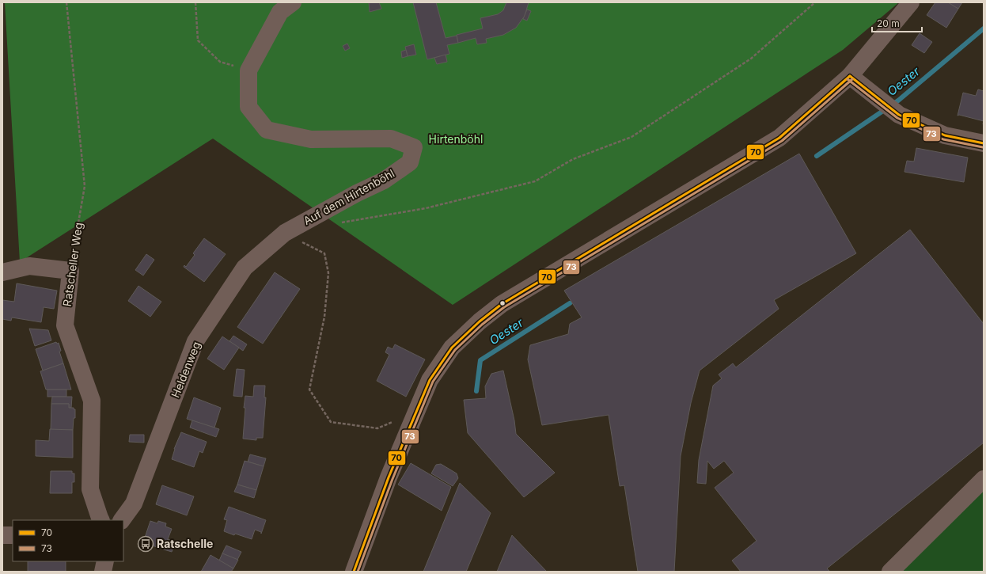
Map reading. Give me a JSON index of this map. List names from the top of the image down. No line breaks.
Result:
{"streets":{"street":["Auf dem Hirtenböhl","Ratscheller Weg","Heldenweg"]},"crossings":[["Auf dem Hirtenböhl","Heldenweg"]],"water":["Oester"],"parks":["Hirtenböhl"],"places":{"bus stop":["Ratschelle"]},"lines":["transit line 70","transit line 73"],"legend":["70","73"],"scale_bar":"20 m"}
